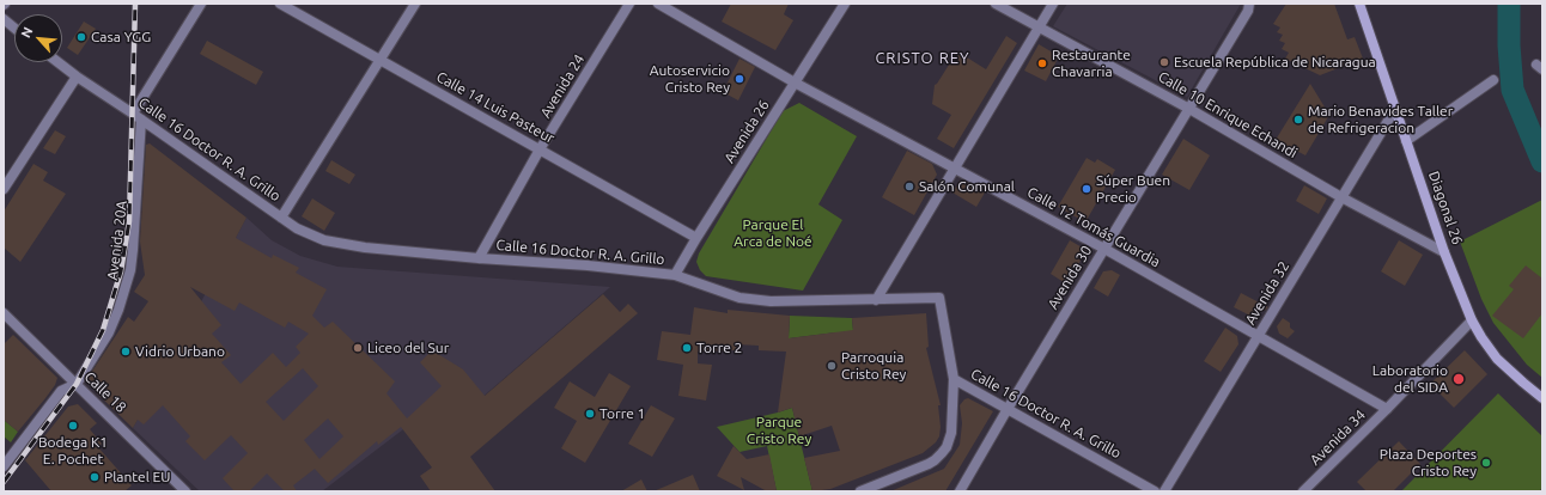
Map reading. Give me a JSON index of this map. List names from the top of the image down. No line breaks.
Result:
{"streets":{"main road":["Diagonal 26"],"street":["Avenida 24","Calle 14 Luis Pasteur","Calle 10 Enrique Echandi","Avenida 26","Calle 16 Doctor R. A. Grillo","Calle 12 Tomás Guardia","Avenida 20A","Avenida 30","Avenida 32","Calle 18","Avenida 34"]},"crossings":[["Avenida 24","Calle 14 Luis Pasteur"],["Avenida 24","Calle 16 Doctor R. A. Grillo"],["Calle 14 Luis Pasteur","Avenida 26"],["Calle 10 Enrique Echandi","Diagonal 26"],["Calle 10 Enrique Echandi","Avenida 30"],["Calle 10 Enrique Echandi","Avenida 32"],["Avenida 26","Calle 16 Doctor R. A. Grillo"],["Avenida 26","Calle 12 Tomás Guardia"],["Calle 16 Doctor R. A. Grillo","Avenida 20A"],["Calle 16 Doctor R. A. Grillo","Avenida 30"],["Diagonal 26","Avenida 32"],["Diagonal 26","Avenida 34"],["Calle 12 Tomás Guardia","Avenida 30"],["Calle 12 Tomás Guardia","Avenida 32"],["Calle 12 Tomás Guardia","Avenida 34"],["Avenida 20A","Calle 18"]],"districts":["CRISTO REY"],"parks":["Parque El Arca de Noé","Parque Cristo Rey"],"places":["Casa YGG","Escuela República de Nicaragua","Restaurante Chavarria","Autoservicio Cristo Rey","Mario Benavides Taller de Refrigeracion","Salón Comunal","Súper Buen Precio","Liceo del Sur","Torre 2","Vidrio Urbano","Parroquia Cristo Rey","Laboratorio del SIDA","Torre 1","Bodega K1 E. Pochet","Plaza Deportes Cristo Rey","Plantel EU"],"north":"top left"}
